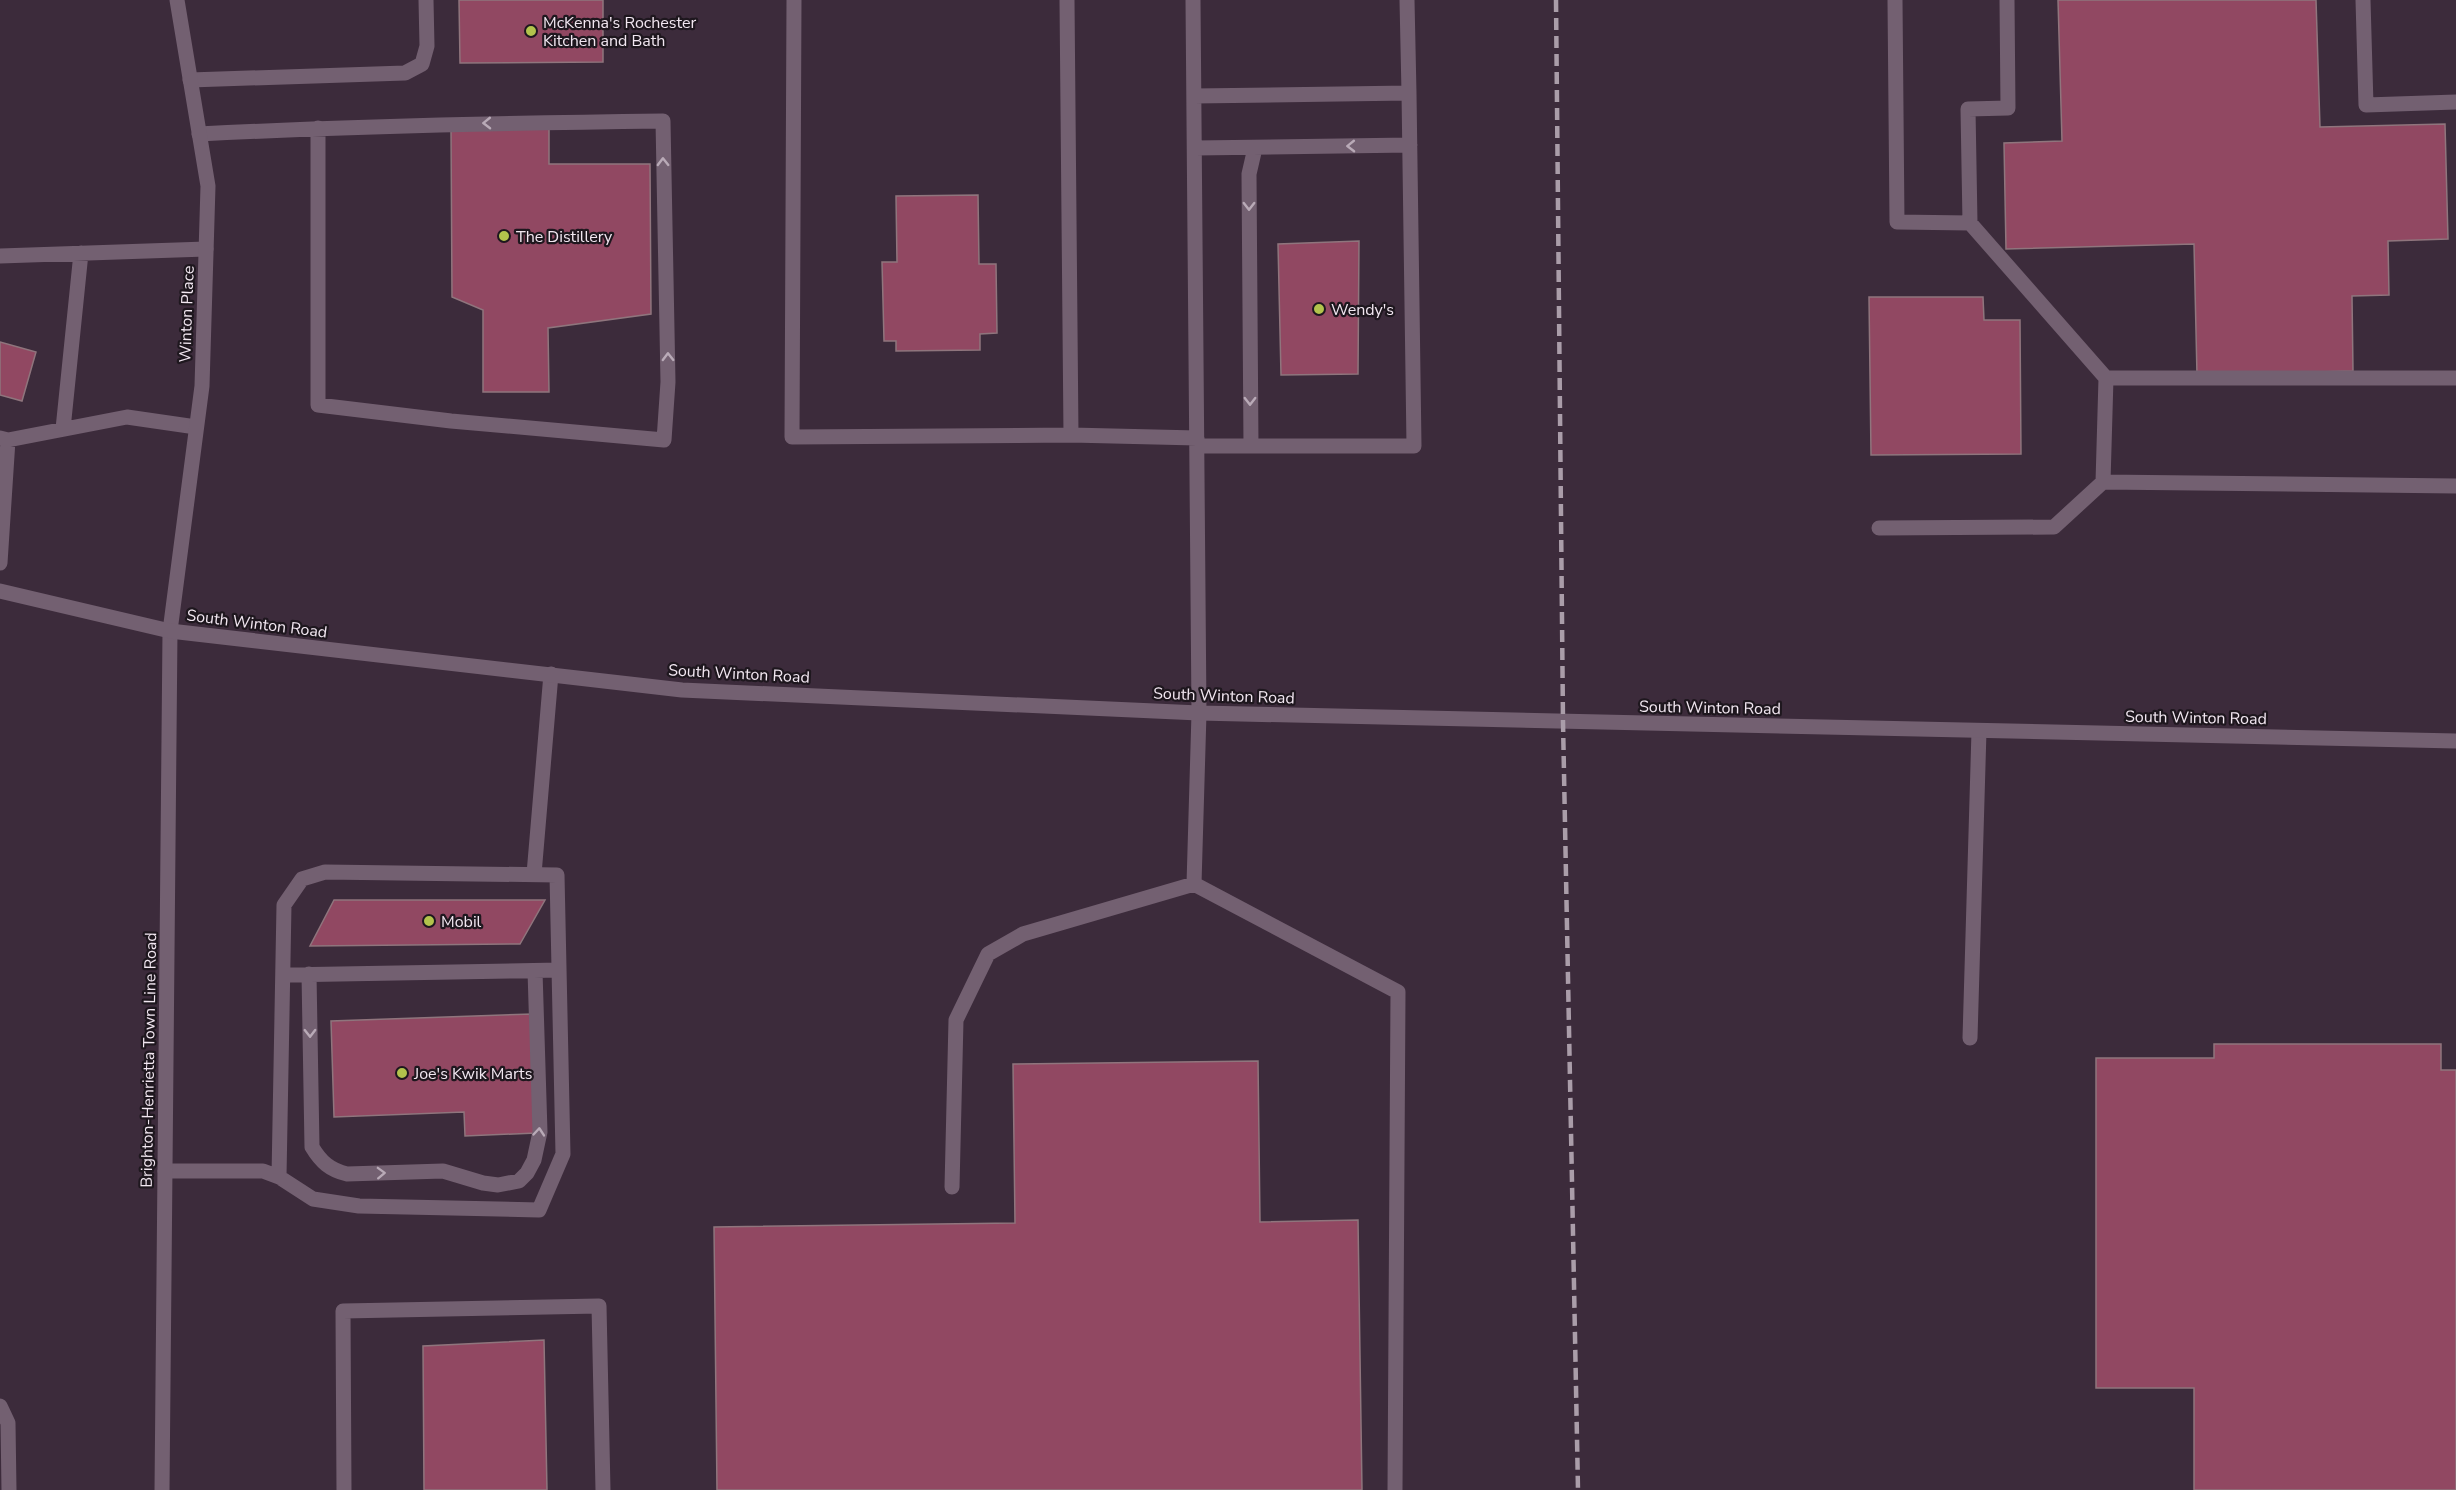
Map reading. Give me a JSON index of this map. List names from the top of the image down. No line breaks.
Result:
{"streets":{"main road":["Winton Place","South Winton Road","Brighton-Henrietta Town Line Road"]},"crossings":[["Winton Place","South Winton Road"],["Winton Place","Brighton-Henrietta Town Line Road"],["South Winton Road","Brighton-Henrietta Town Line Road"]],"places":["McKenna's Rochester Kitchen and Bath","The Distillery","Wendy's","Mobil","Joe's Kwik Marts"]}
